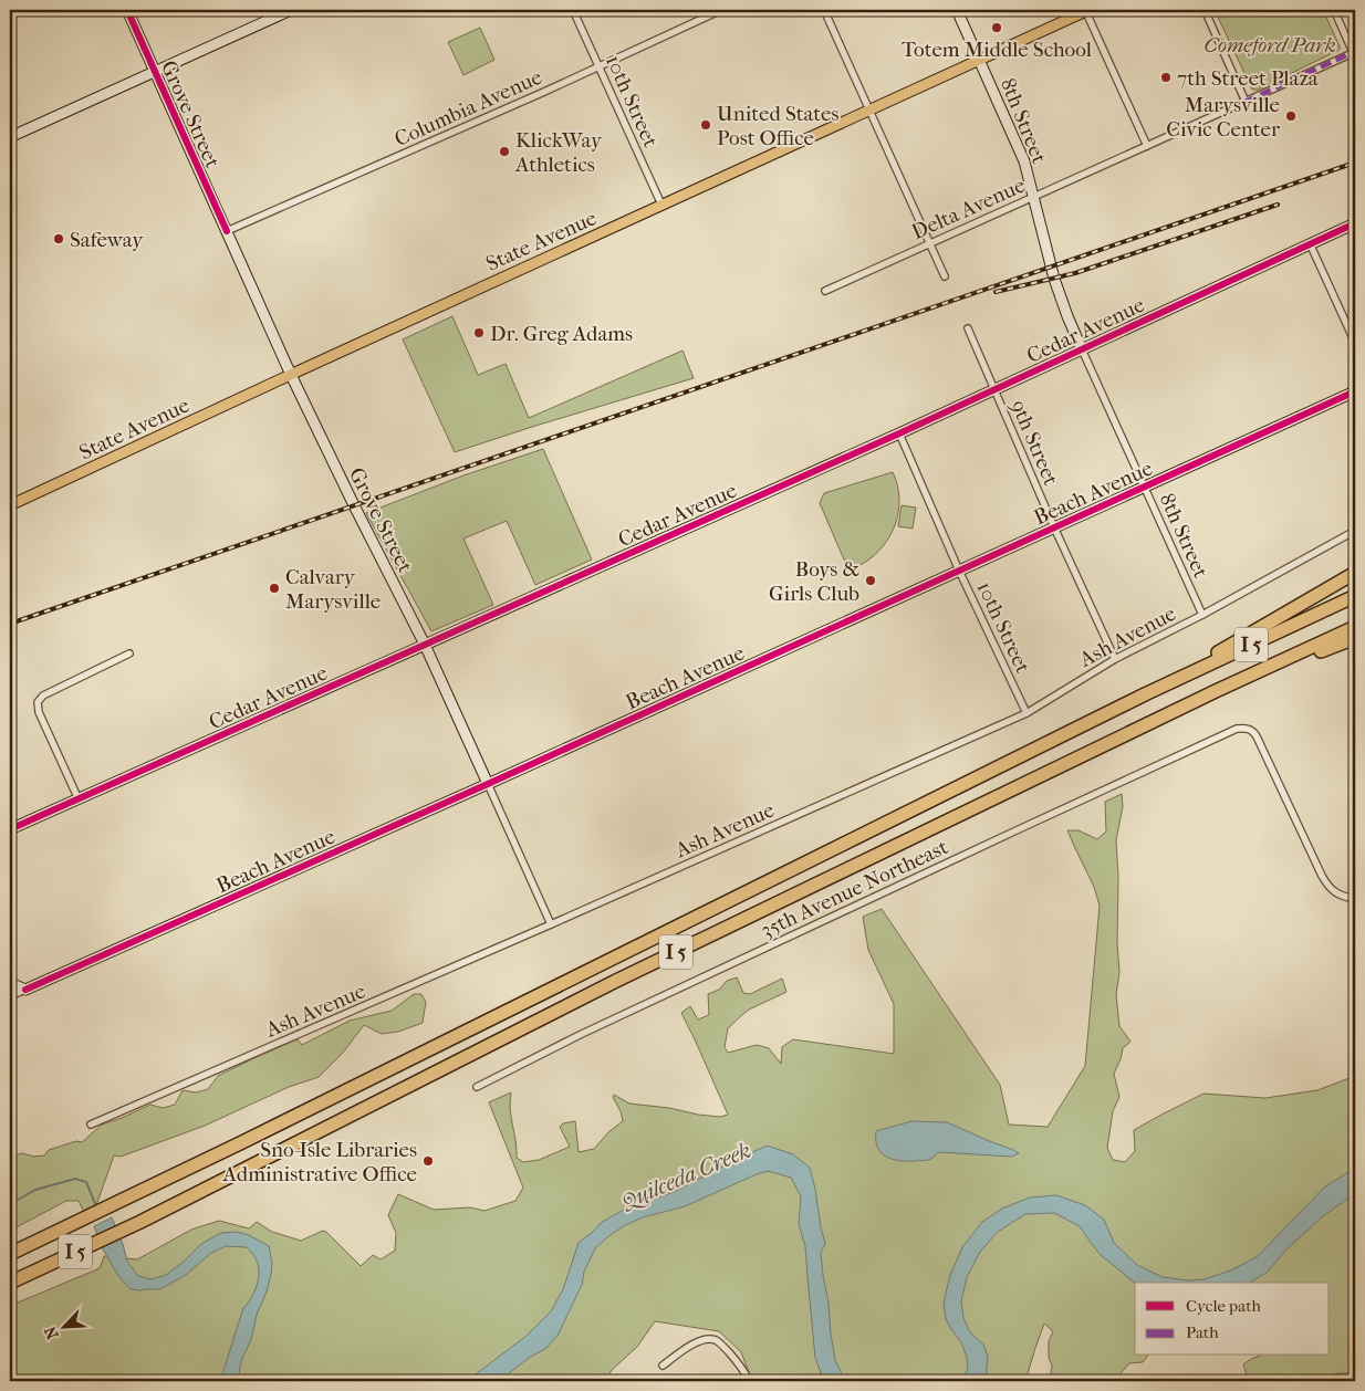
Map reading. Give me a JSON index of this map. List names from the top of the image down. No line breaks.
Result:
{"streets":{"highway":["I 5"],"main road":["State Avenue"],"street":["10th Street","Columbia Avenue","Grove Street","8th Street","Delta Avenue","Cedar Avenue","9th Street","Beach Avenue","Ash Avenue","35th Avenue Northeast"]},"crossings":[["10th Street","Columbia Avenue"],["10th Street","State Avenue"],["10th Street","Cedar Avenue"],["10th Street","Beach Avenue"],["10th Street","Ash Avenue"],["Columbia Avenue","Grove Street"],["Grove Street","State Avenue"],["Grove Street","Cedar Avenue"],["Grove Street","Beach Avenue"],["Grove Street","Ash Avenue"],["8th Street","Delta Avenue"],["8th Street","State Avenue"],["8th Street","Cedar Avenue"],["8th Street","Beach Avenue"],["8th Street","Ash Avenue"],["Cedar Avenue","9th Street"],["9th Street","Beach Avenue"],["9th Street","Ash Avenue"]],"water":["Quilceda Creek"],"parks":["Comeford Park"],"places":["Totem Middle School","7th Street Plaza","Marysville Civic Center","United States Post Office","KlickWay Athletics","Safeway","Dr. Greg Adams","Boys & Girls Club","Calvary Marysville","Sno-Isle Libraries Administrative Office"],"legend":["Cycle path","Path"],"north":"bottom left"}
